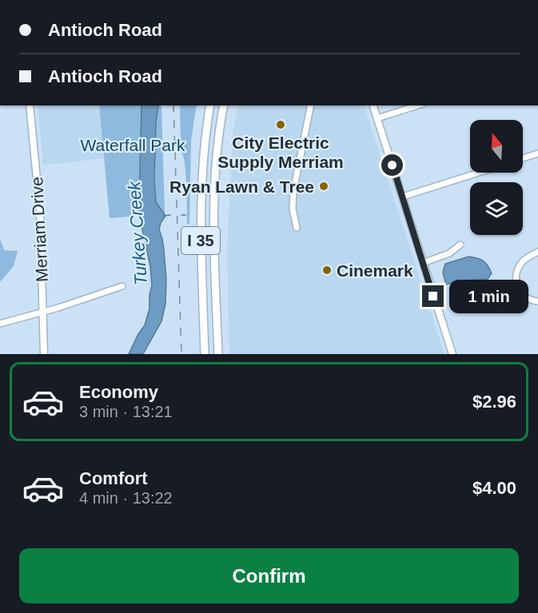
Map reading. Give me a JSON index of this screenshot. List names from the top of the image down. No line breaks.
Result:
{"streets":{"highway":["I 35"],"main road":["Merriam Drive"]},"water":["Turkey Creek"],"parks":["Waterfall Park"],"places":["City Electric Supply Merriam","Ryan Lawn & Tree","Cinemark"],"north":"top","page":{"banner":["Antioch Road","Antioch Road"],"bubble":"1 min","list":[{"name":"Economy","note":"3 min · 13:21","value":"$2.96"},{"name":"Comfort","note":"4 min · 13:22","value":"$4.00"}],"buttons":"Confirm"}}
